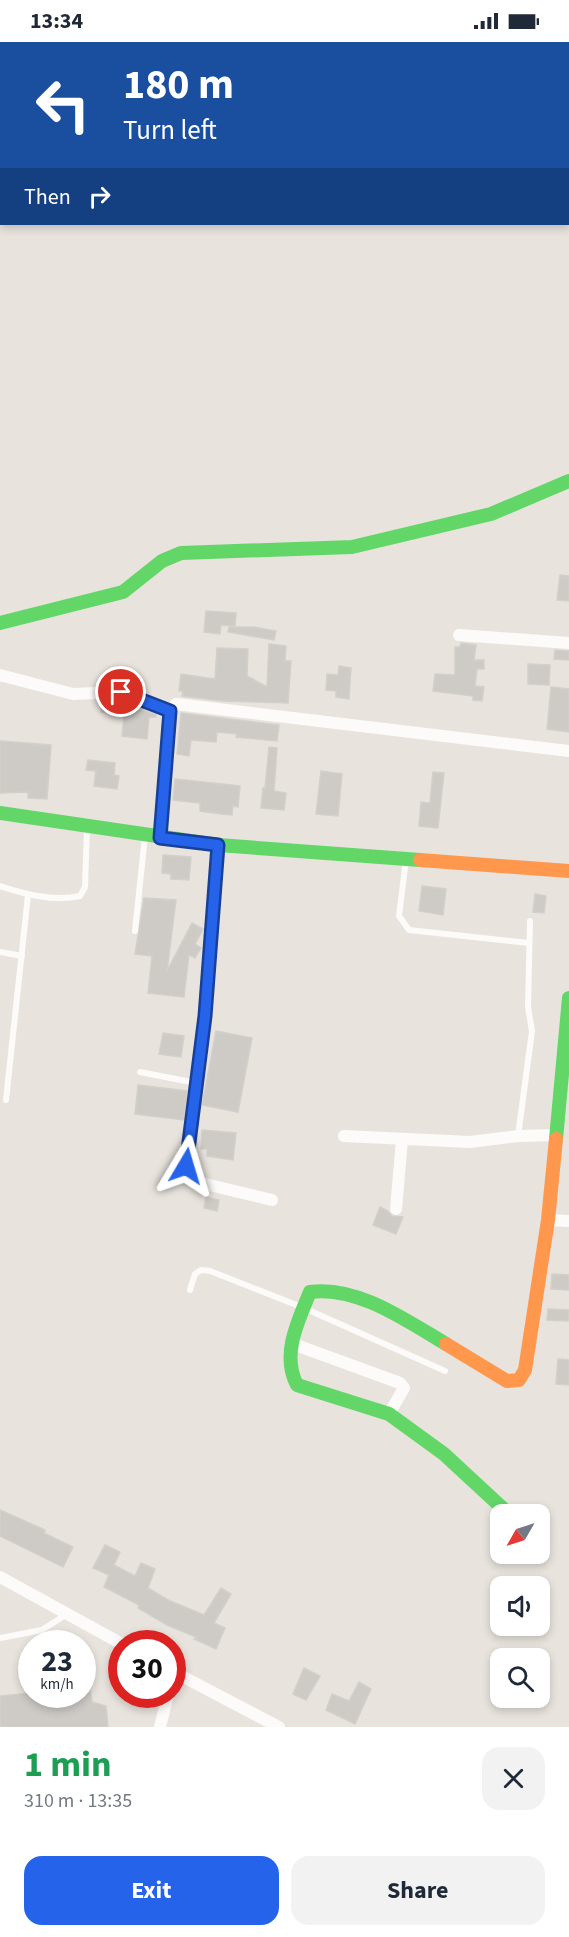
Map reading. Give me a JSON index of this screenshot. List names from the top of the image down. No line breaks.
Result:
{"north":"bottom left","page":{"status":"13:34","turn":["180 m","Turn left"],"then":"Then","speed":"23 km/h","limit":"30","heading":["1 min","310 m · 13:35"],"buttons":["Exit","Share"]}}
